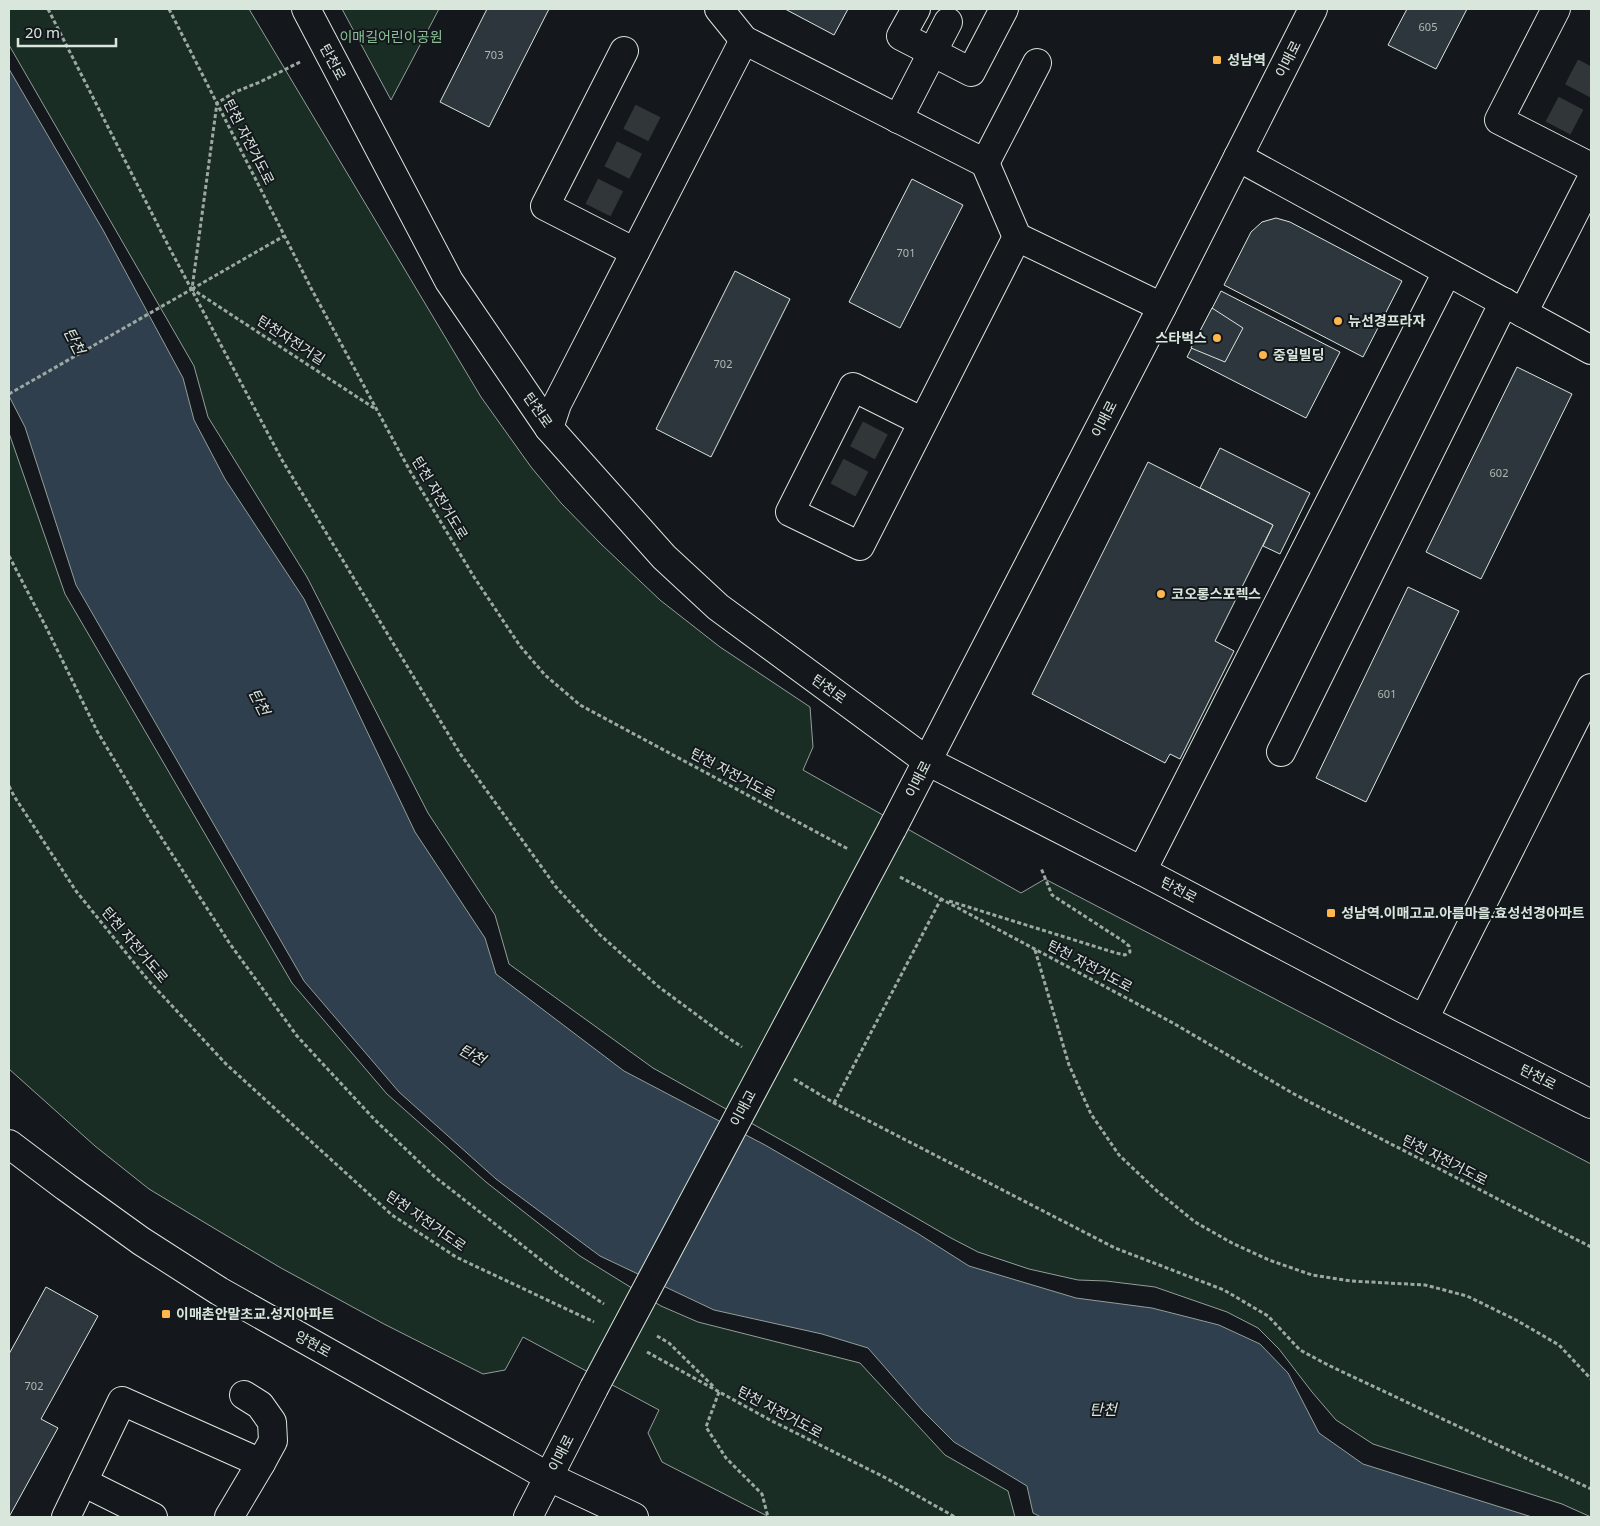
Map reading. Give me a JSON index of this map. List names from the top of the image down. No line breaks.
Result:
{"streets":{"street":["이매로","탄천로","이매교","양현로"],"path":["탄천 자전거도로","탄천자전거길"]},"crossings":[["이매로","탄천로"],["이매로","이매교"],["이매로","양현로"],["탄천 자전거도로","탄천자전거길"]],"water":["탄천"],"parks":["이매길어린이공원"],"places":{"transit":["성남역","성남역.이매고교.아름마을.효성선경아파트","이매촌안말초교.성지아파트"],"other":["뉴선경프라자","스타벅스","중일빌딩","코오롱스포렉스"]},"house_numbers":["605","703","701","702","602","601","702"],"scale_bar":"20 m"}
